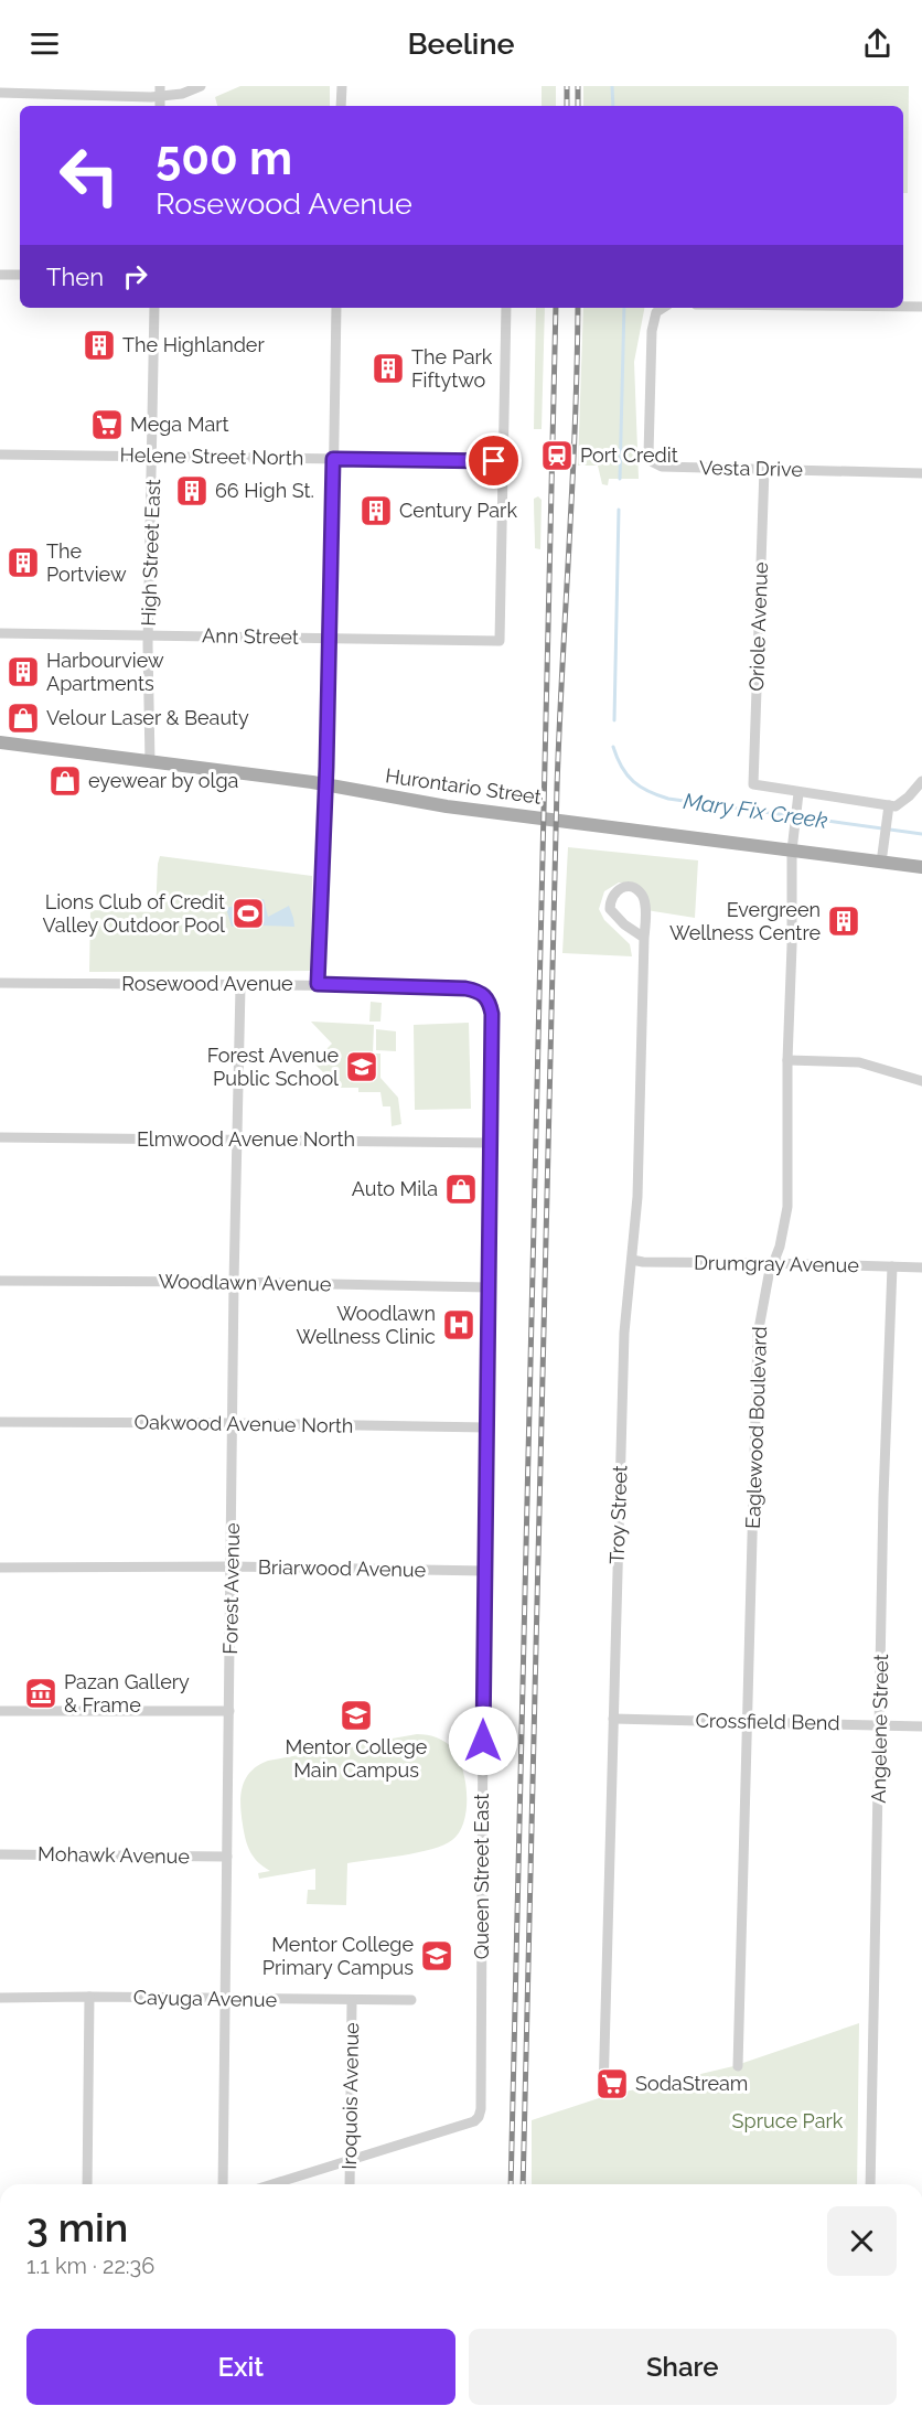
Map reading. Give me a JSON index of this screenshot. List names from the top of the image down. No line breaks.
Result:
{"streets":{"main road":["Hurontario Street"],"street":["Helene Street North","Vesta Drive","High Street East","Oriole Avenue","Ann Street","Rosewood Avenue","Elmwood Avenue North","Drumgray Avenue","Woodlawn Avenue","Oakwood Avenue North","Eaglewood Boulevard","Troy Street","Briarwood Avenue","Forest Avenue","Crossfield Bend","Angelene Street","Mohawk Avenue","Queen Street East","Cayuga Avenue","Iroquois Avenue"]},"crossings":[["Helene Street North","High Street East"],["Helene Street North","Ann Street"],["Vesta Drive","Oriole Avenue"],["High Street East","Ann Street"],["High Street East","Hurontario Street"],["Oriole Avenue","Eaglewood Boulevard"],["Hurontario Street","Eaglewood Boulevard"],["Rosewood Avenue","Forest Avenue"],["Rosewood Avenue","Queen Street East"],["Elmwood Avenue North","Forest Avenue"],["Elmwood Avenue North","Queen Street East"],["Drumgray Avenue","Eaglewood Boulevard"],["Drumgray Avenue","Troy Street"],["Drumgray Avenue","Angelene Street"],["Woodlawn Avenue","Forest Avenue"],["Woodlawn Avenue","Queen Street East"],["Oakwood Avenue North","Forest Avenue"],["Oakwood Avenue North","Queen Street East"],["Eaglewood Boulevard","Crossfield Bend"],["Troy Street","Crossfield Bend"],["Briarwood Avenue","Forest Avenue"],["Briarwood Avenue","Queen Street East"],["Forest Avenue","Mohawk Avenue"],["Forest Avenue","Cayuga Avenue"],["Crossfield Bend","Angelene Street"],["Queen Street East","Iroquois Avenue"],["Cayuga Avenue","Iroquois Avenue"]],"water":["Mary Fix Creek"],"parks":["Spruce Park"],"places":{"building":["The Highlander","The Park Fiftytwo","66 High St.","Century Park","The Portview","Harbourview Apartments","Evergreen Wellness Centre"],"supermarket":["Mega Mart","SodaStream"],"station":["Port Credit"],"shop":["Velour Laser & Beauty","eyewear by olga","Auto Mila"],"sports":["Lions Club of Credit Valley Outdoor Pool"],"school or university":["Forest Avenue Public School","Mentor College Main Campus","Mentor College Primary Campus"],"hospital":["Woodlawn Wellness Clinic"],"museum":["Pazan Gallery & Frame"]},"page":{"header":"Beeline","turn":["500 m","Rosewood Avenue"],"then":"Then","heading":["3 min","1.1 km · 22:36"],"buttons":["Exit","Share"]}}
